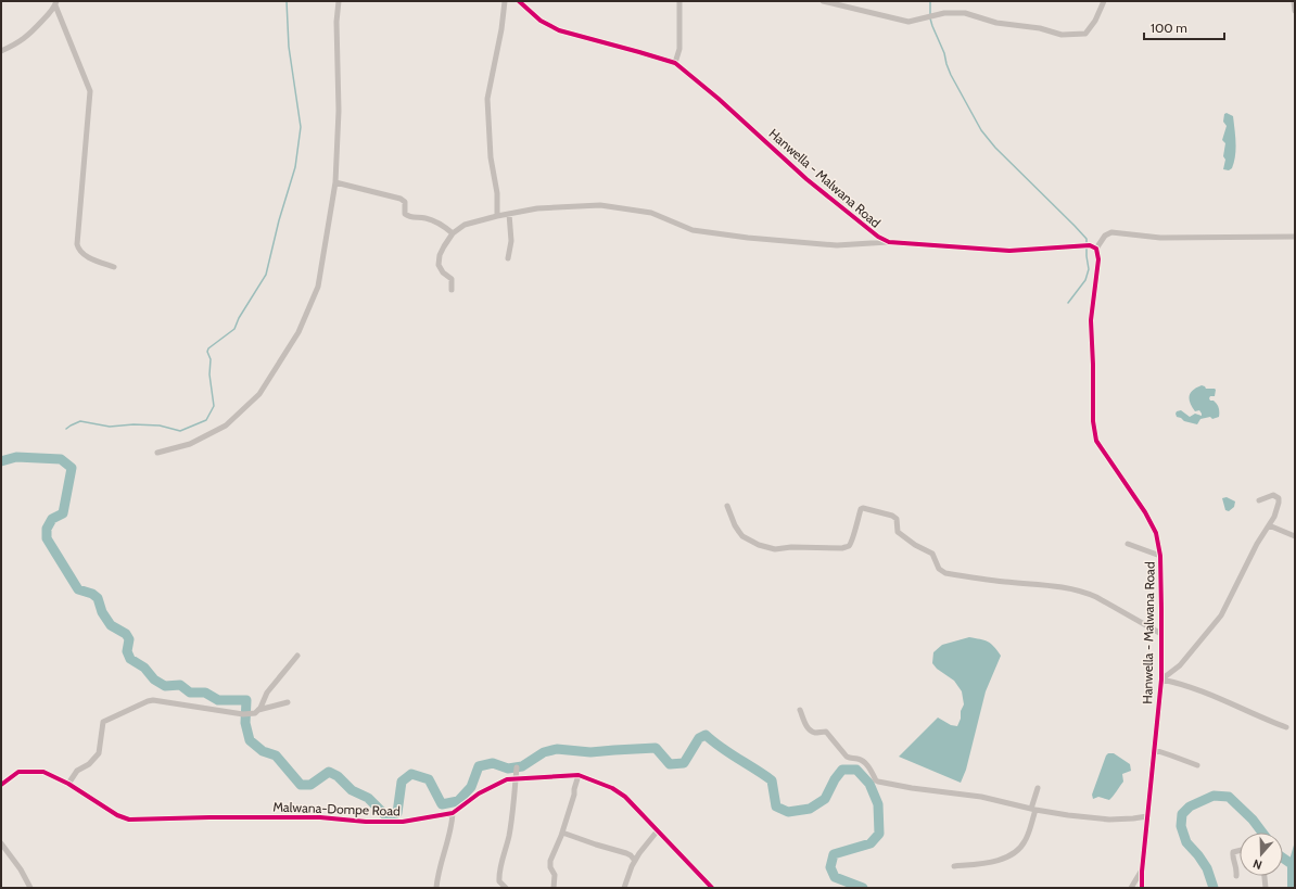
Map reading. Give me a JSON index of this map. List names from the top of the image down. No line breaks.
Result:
{"streets":{"street":["Hanwella - Malwana Road","Malwana-Dompe Road"]},"scale_bar":"100 m","north":"bottom"}
